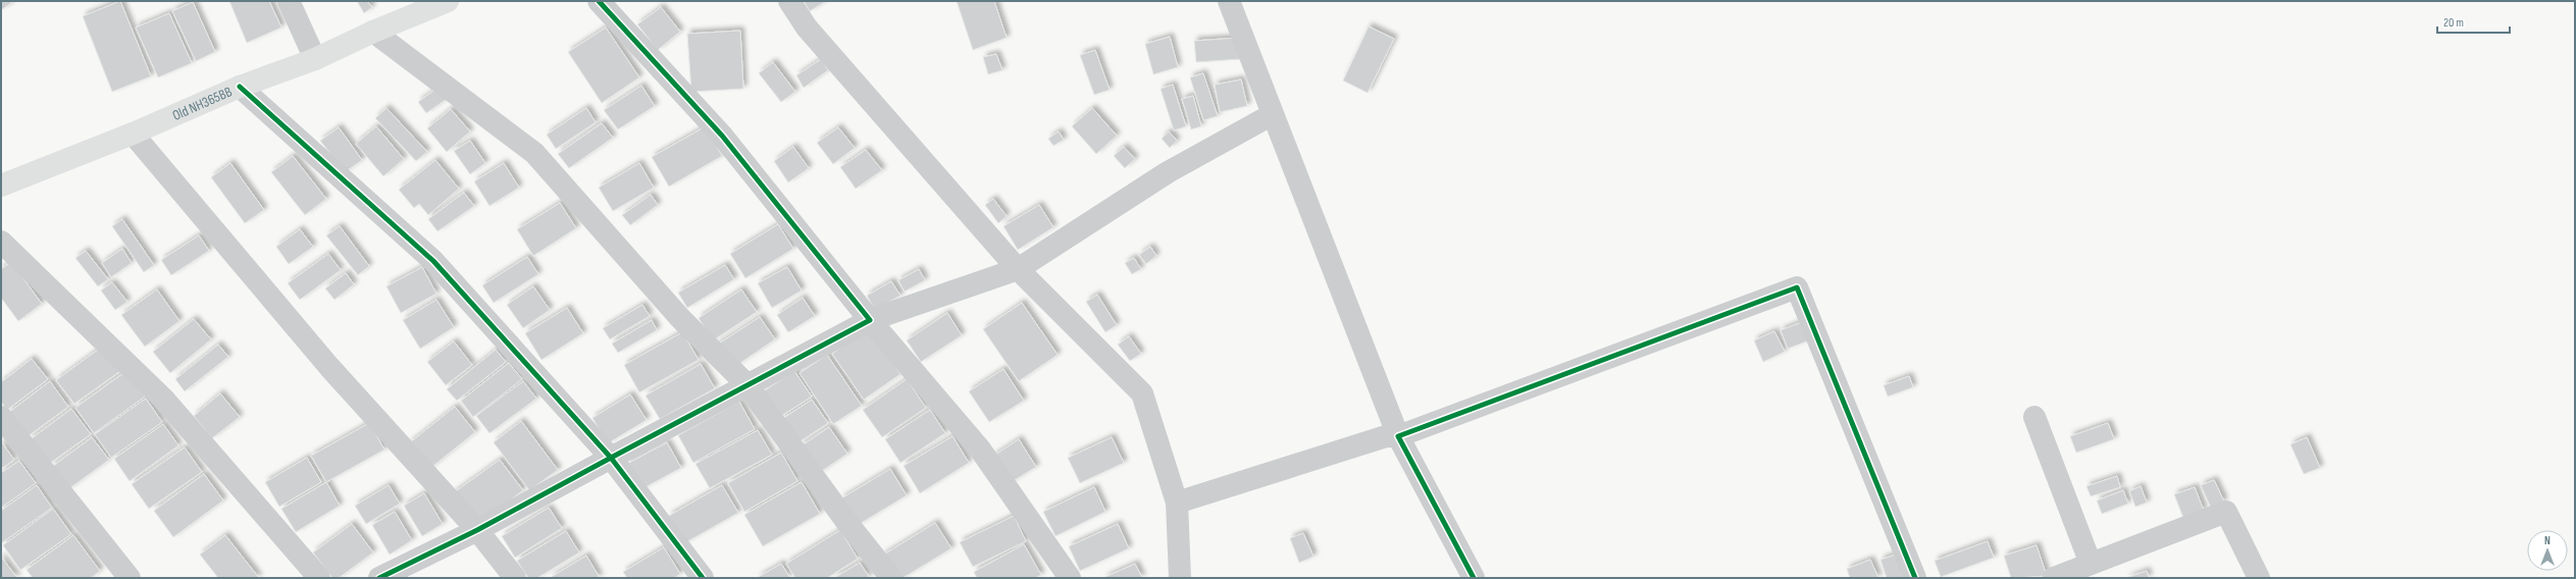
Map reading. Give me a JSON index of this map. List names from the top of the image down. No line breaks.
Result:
{"streets":{"main road":["Old NH365BB"]},"scale_bar":"20 m","north":"top"}
